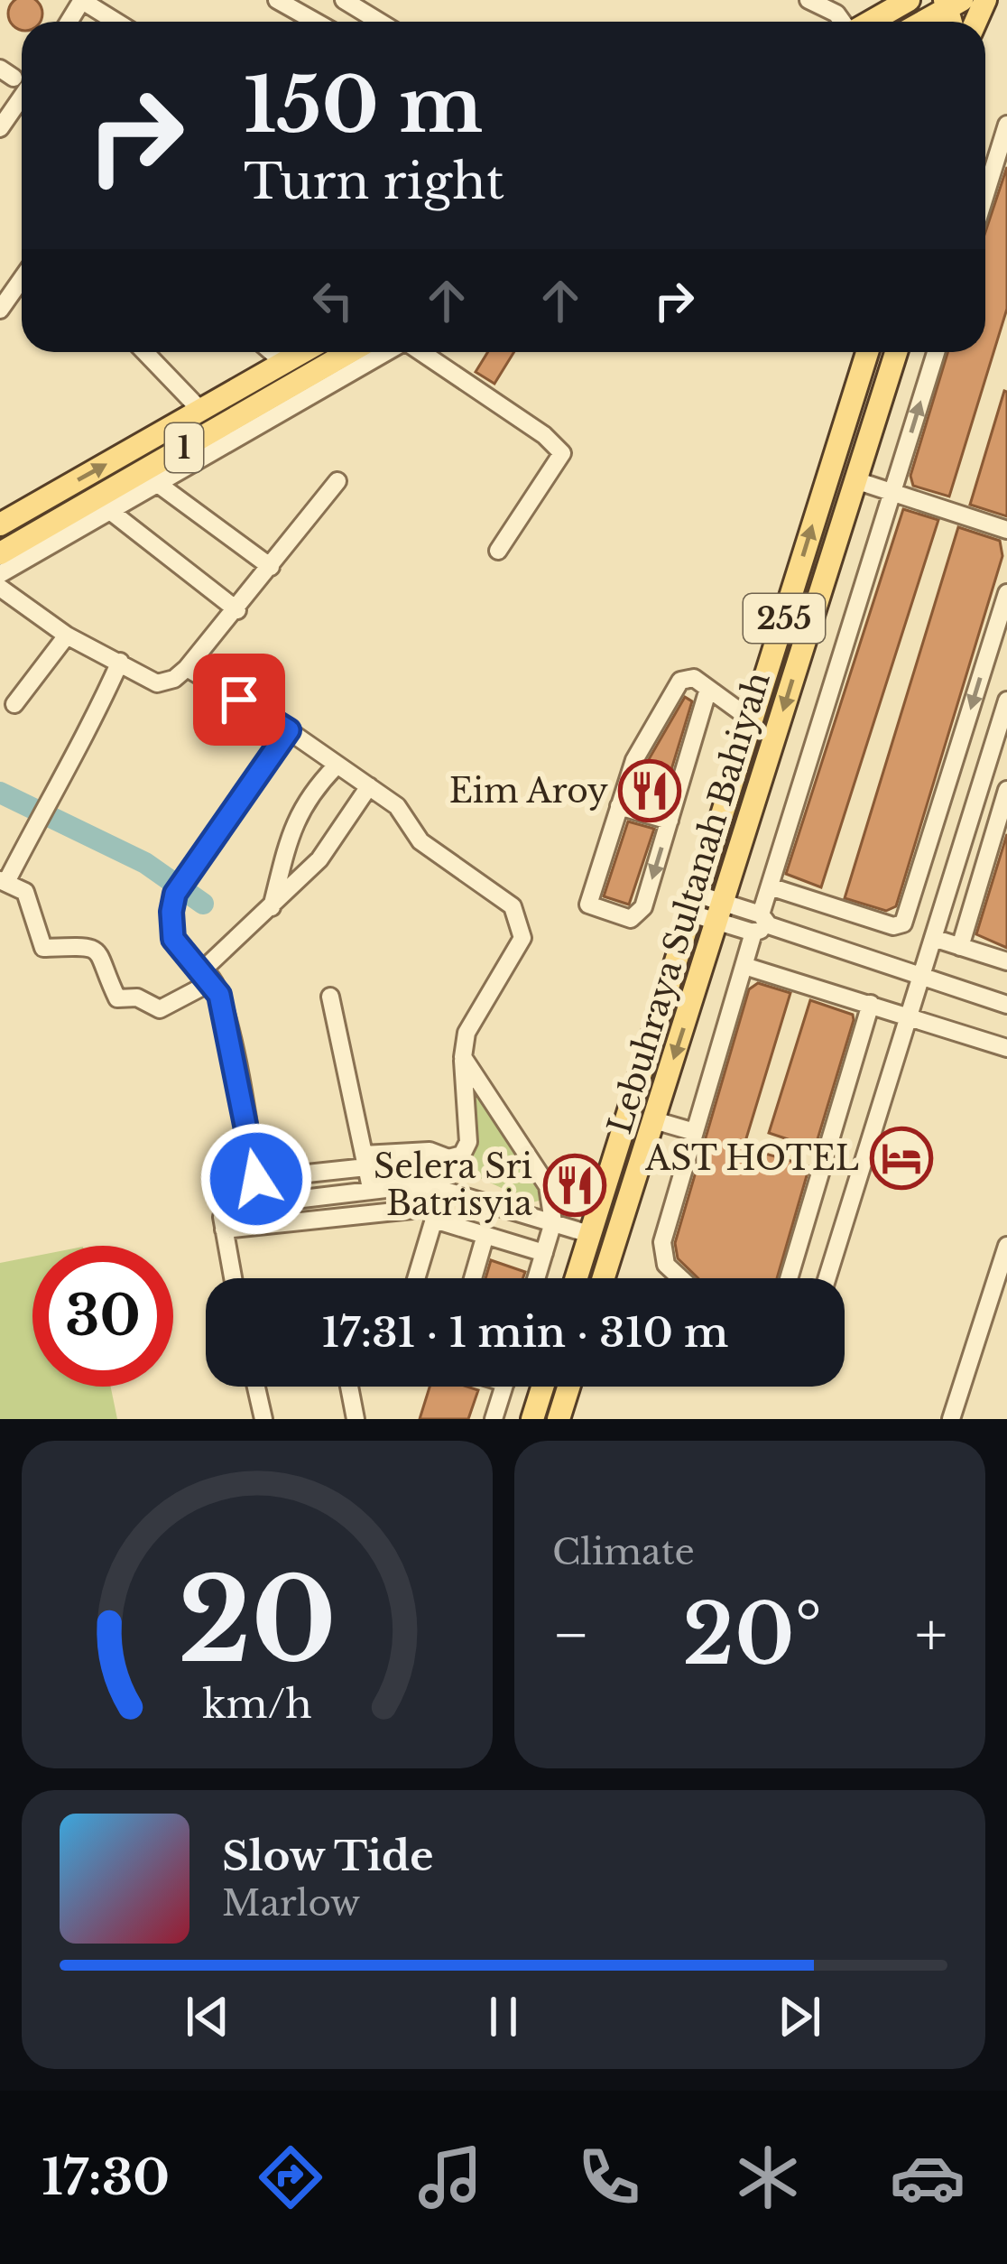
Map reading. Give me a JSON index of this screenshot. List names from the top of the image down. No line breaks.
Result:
{"streets":{"main road":["1","255","Lebuhraya Sultanah Bahiyah"]},"places":{"restaurant":["Eim Aroy","Selera Sri Batrisyia"],"hotel":["AST HOTEL"]},"page":{"turn":["150 m","Turn right"],"limit":"30","trip":"17:31 · 1 min · 310 m","tile":"Climate","heat":["−","20°","+"],"song":["Slow Tide","Marlow"],"tabs":"17:30","gauge":["20","km/h"]}}
